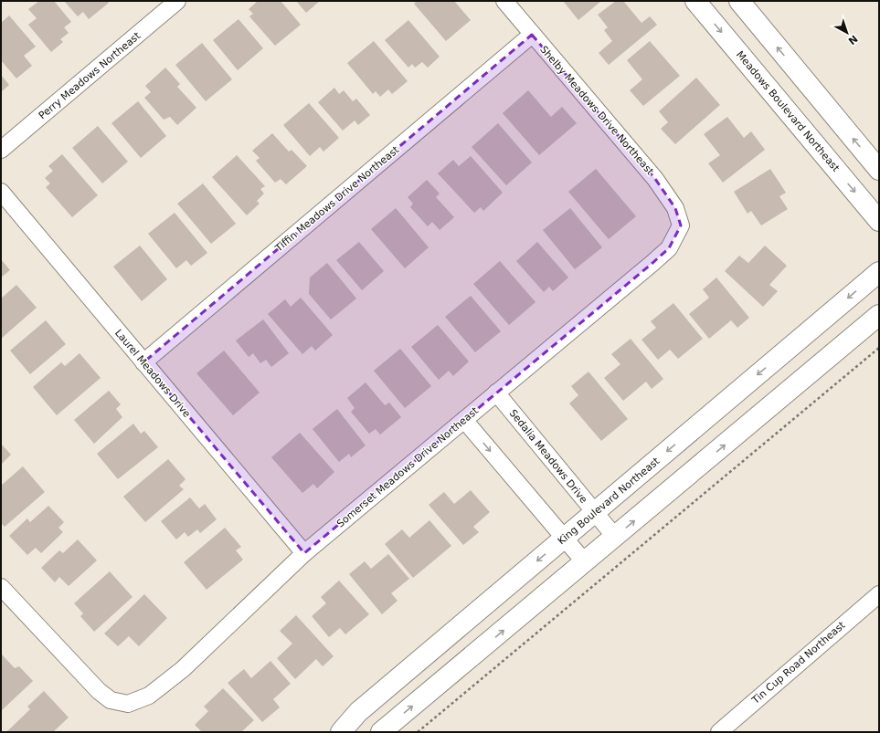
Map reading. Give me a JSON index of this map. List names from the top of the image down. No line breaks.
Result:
{"streets":{"street":["Perry Meadows Northeast","Shelby Meadows Drive Northeast","Meadows Boulevard Northeast","Tiffin Meadows Drive Northeast","Laurel Meadows Drive","Sedalia Meadows Drive","Somerset Meadows Drive Northeast","King Boulevard Northeast","Tin Cup Road Northeast"]},"crossings":[["Shelby Meadows Drive Northeast","Tiffin Meadows Drive Northeast"],["Shelby Meadows Drive Northeast","Somerset Meadows Drive Northeast"],["Tiffin Meadows Drive Northeast","Laurel Meadows Drive"],["Laurel Meadows Drive","Somerset Meadows Drive Northeast"],["Sedalia Meadows Drive","Somerset Meadows Drive Northeast"],["Sedalia Meadows Drive","King Boulevard Northeast"]],"north":"bottom right"}
